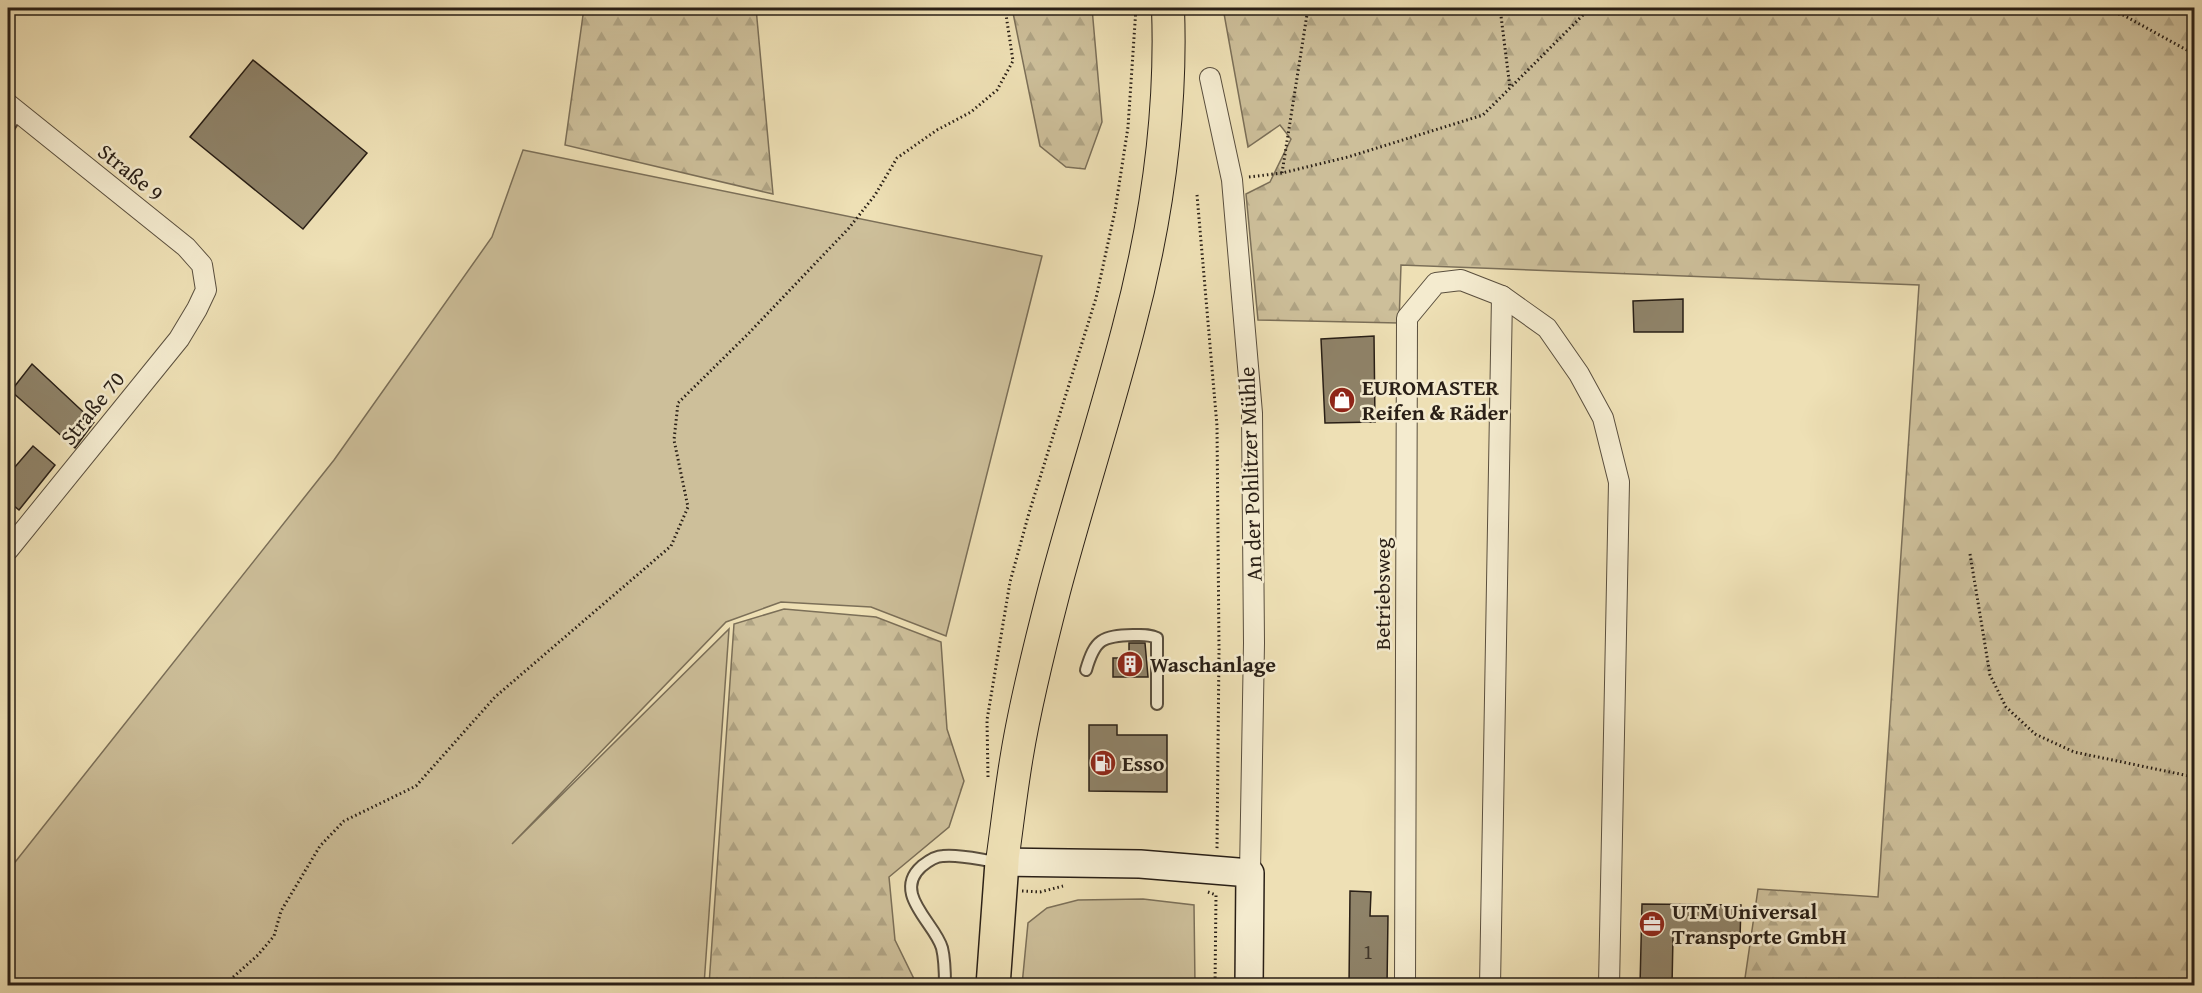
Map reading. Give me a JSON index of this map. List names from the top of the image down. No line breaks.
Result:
{"streets":{"main road":["An der Pohlitzer Mühle"],"street":["Straße 9","Straße 70","Betriebsweg"]},"crossings":[["Straße 9","Straße 70"]],"places":{"shop":["EUROMASTER Reifen & Räder"],"building":["Waschanlage"],"fuel station":["Esso"],"office":["UTM Universal Transporte GmbH"]},"house_numbers":["1"]}
